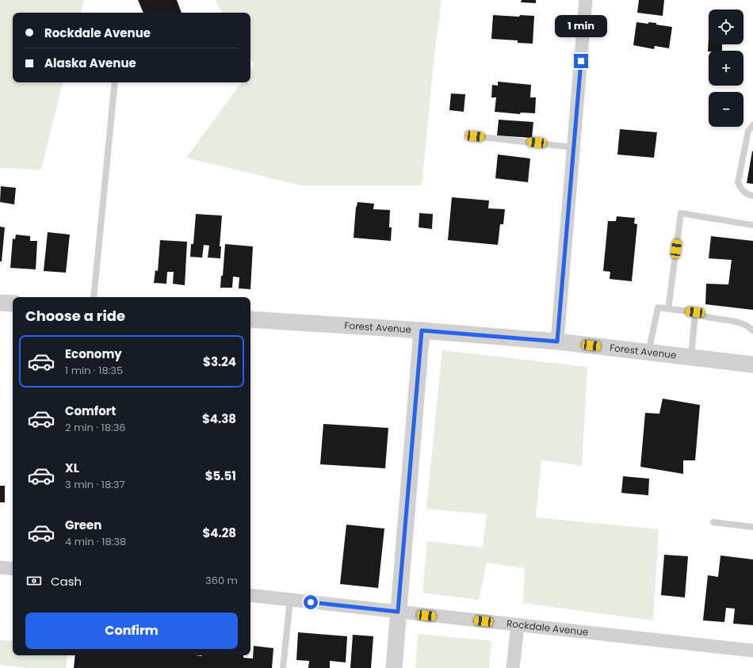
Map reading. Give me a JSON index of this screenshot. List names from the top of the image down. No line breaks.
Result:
{"streets":{"street":["Forest Avenue","Rockdale Avenue"]},"page":{"map_buttons":["+","−"],"banner":["Rockdale Avenue","Alaska Avenue"],"bubble":"1 min","heading":"Choose a ride","list":[{"name":"Economy","note":"1 min · 18:35","value":"$3.24"},{"name":"Comfort","note":"2 min · 18:36","value":"$4.38"},{"name":"XL","note":"3 min · 18:37","value":"$5.51"},{"name":"Green","note":"4 min · 18:38","value":"$4.28"}],"pay":["Cash","360 m"],"buttons":"Confirm"}}
